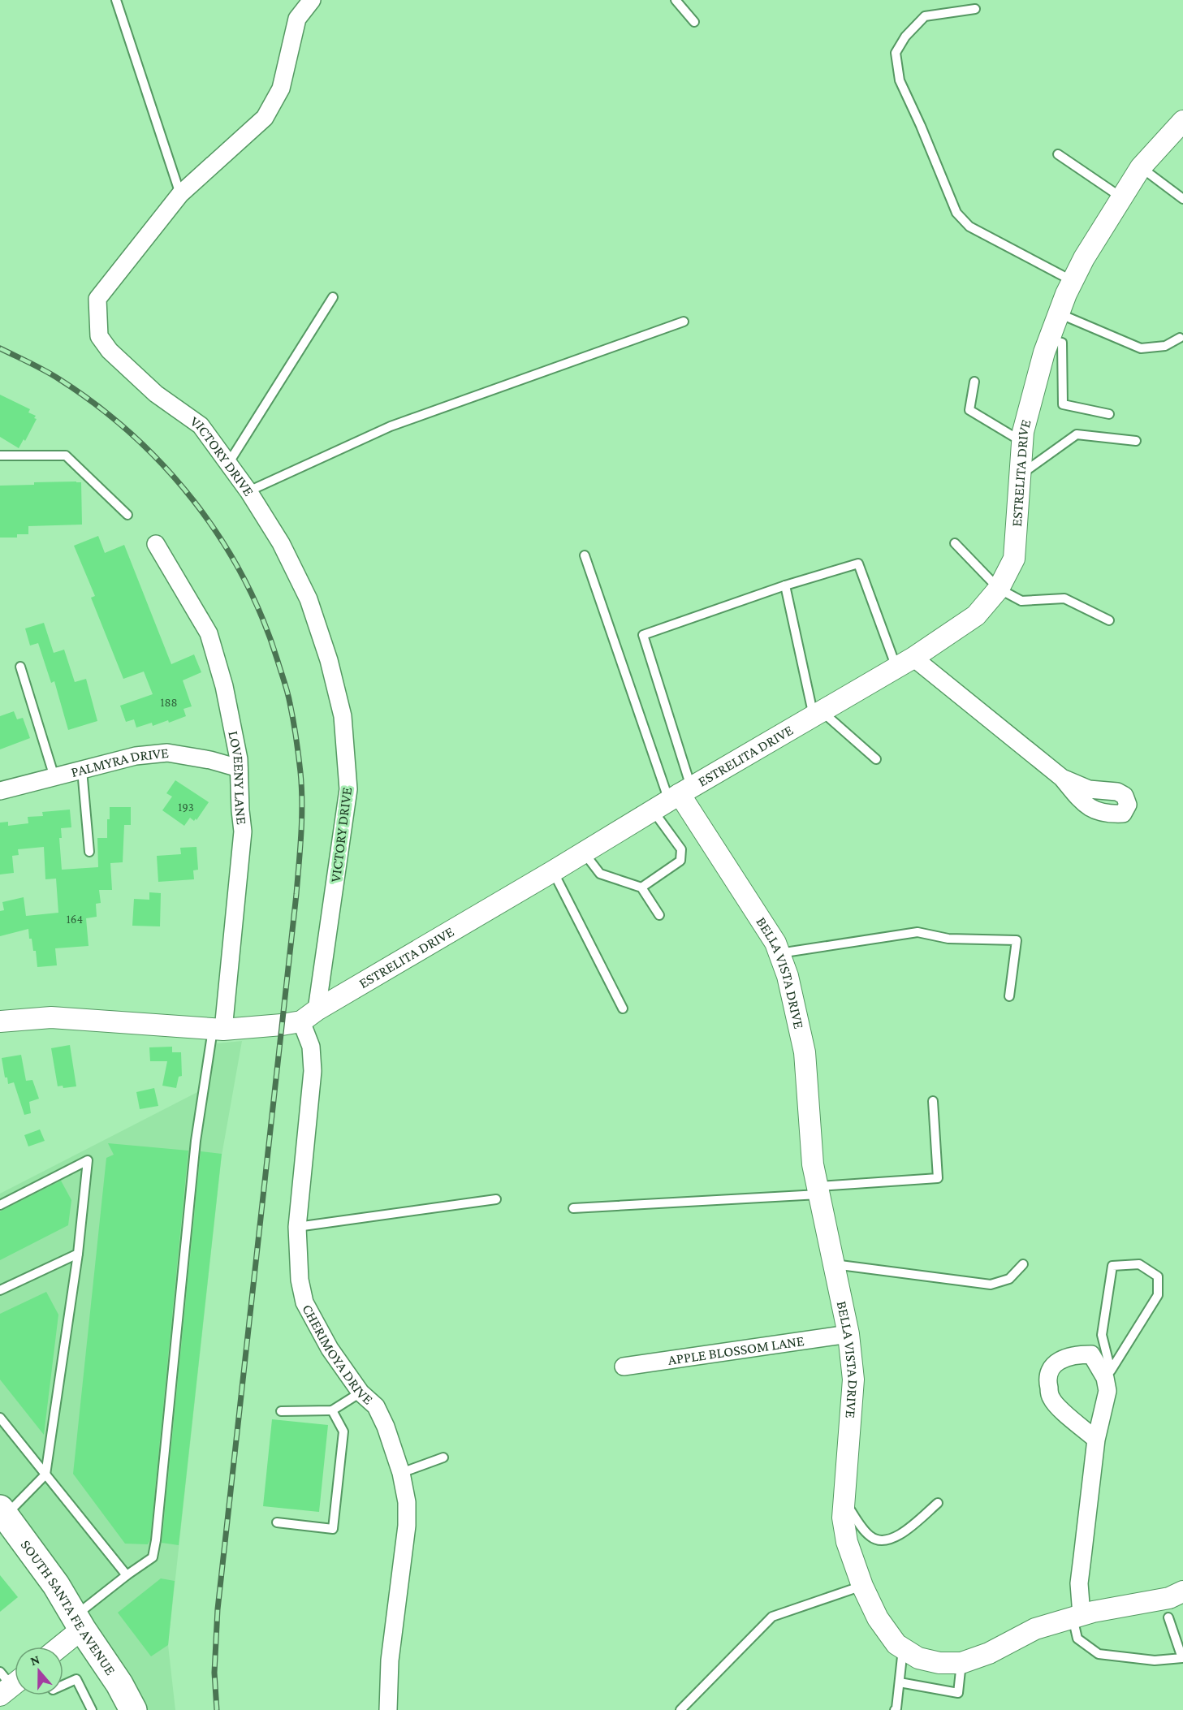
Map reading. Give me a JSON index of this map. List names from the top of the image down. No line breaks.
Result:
{"streets":{"main road":["SOUTH SANTA FE AVENUE"],"street":["VICTORY DRIVE","ESTRELITA DRIVE","PALMYRA DRIVE","LOVEENY LANE","BELLA VISTA DRIVE","APPLE BLOSSOM LANE","CHERIMOYA DRIVE"]},"crossings":[["VICTORY DRIVE","ESTRELITA DRIVE"],["VICTORY DRIVE","CHERIMOYA DRIVE"],["ESTRELITA DRIVE","LOVEENY LANE"],["ESTRELITA DRIVE","BELLA VISTA DRIVE"],["ESTRELITA DRIVE","CHERIMOYA DRIVE"],["PALMYRA DRIVE","LOVEENY LANE"],["BELLA VISTA DRIVE","APPLE BLOSSOM LANE"]],"house_numbers":["188","193","164"],"north":"top"}
